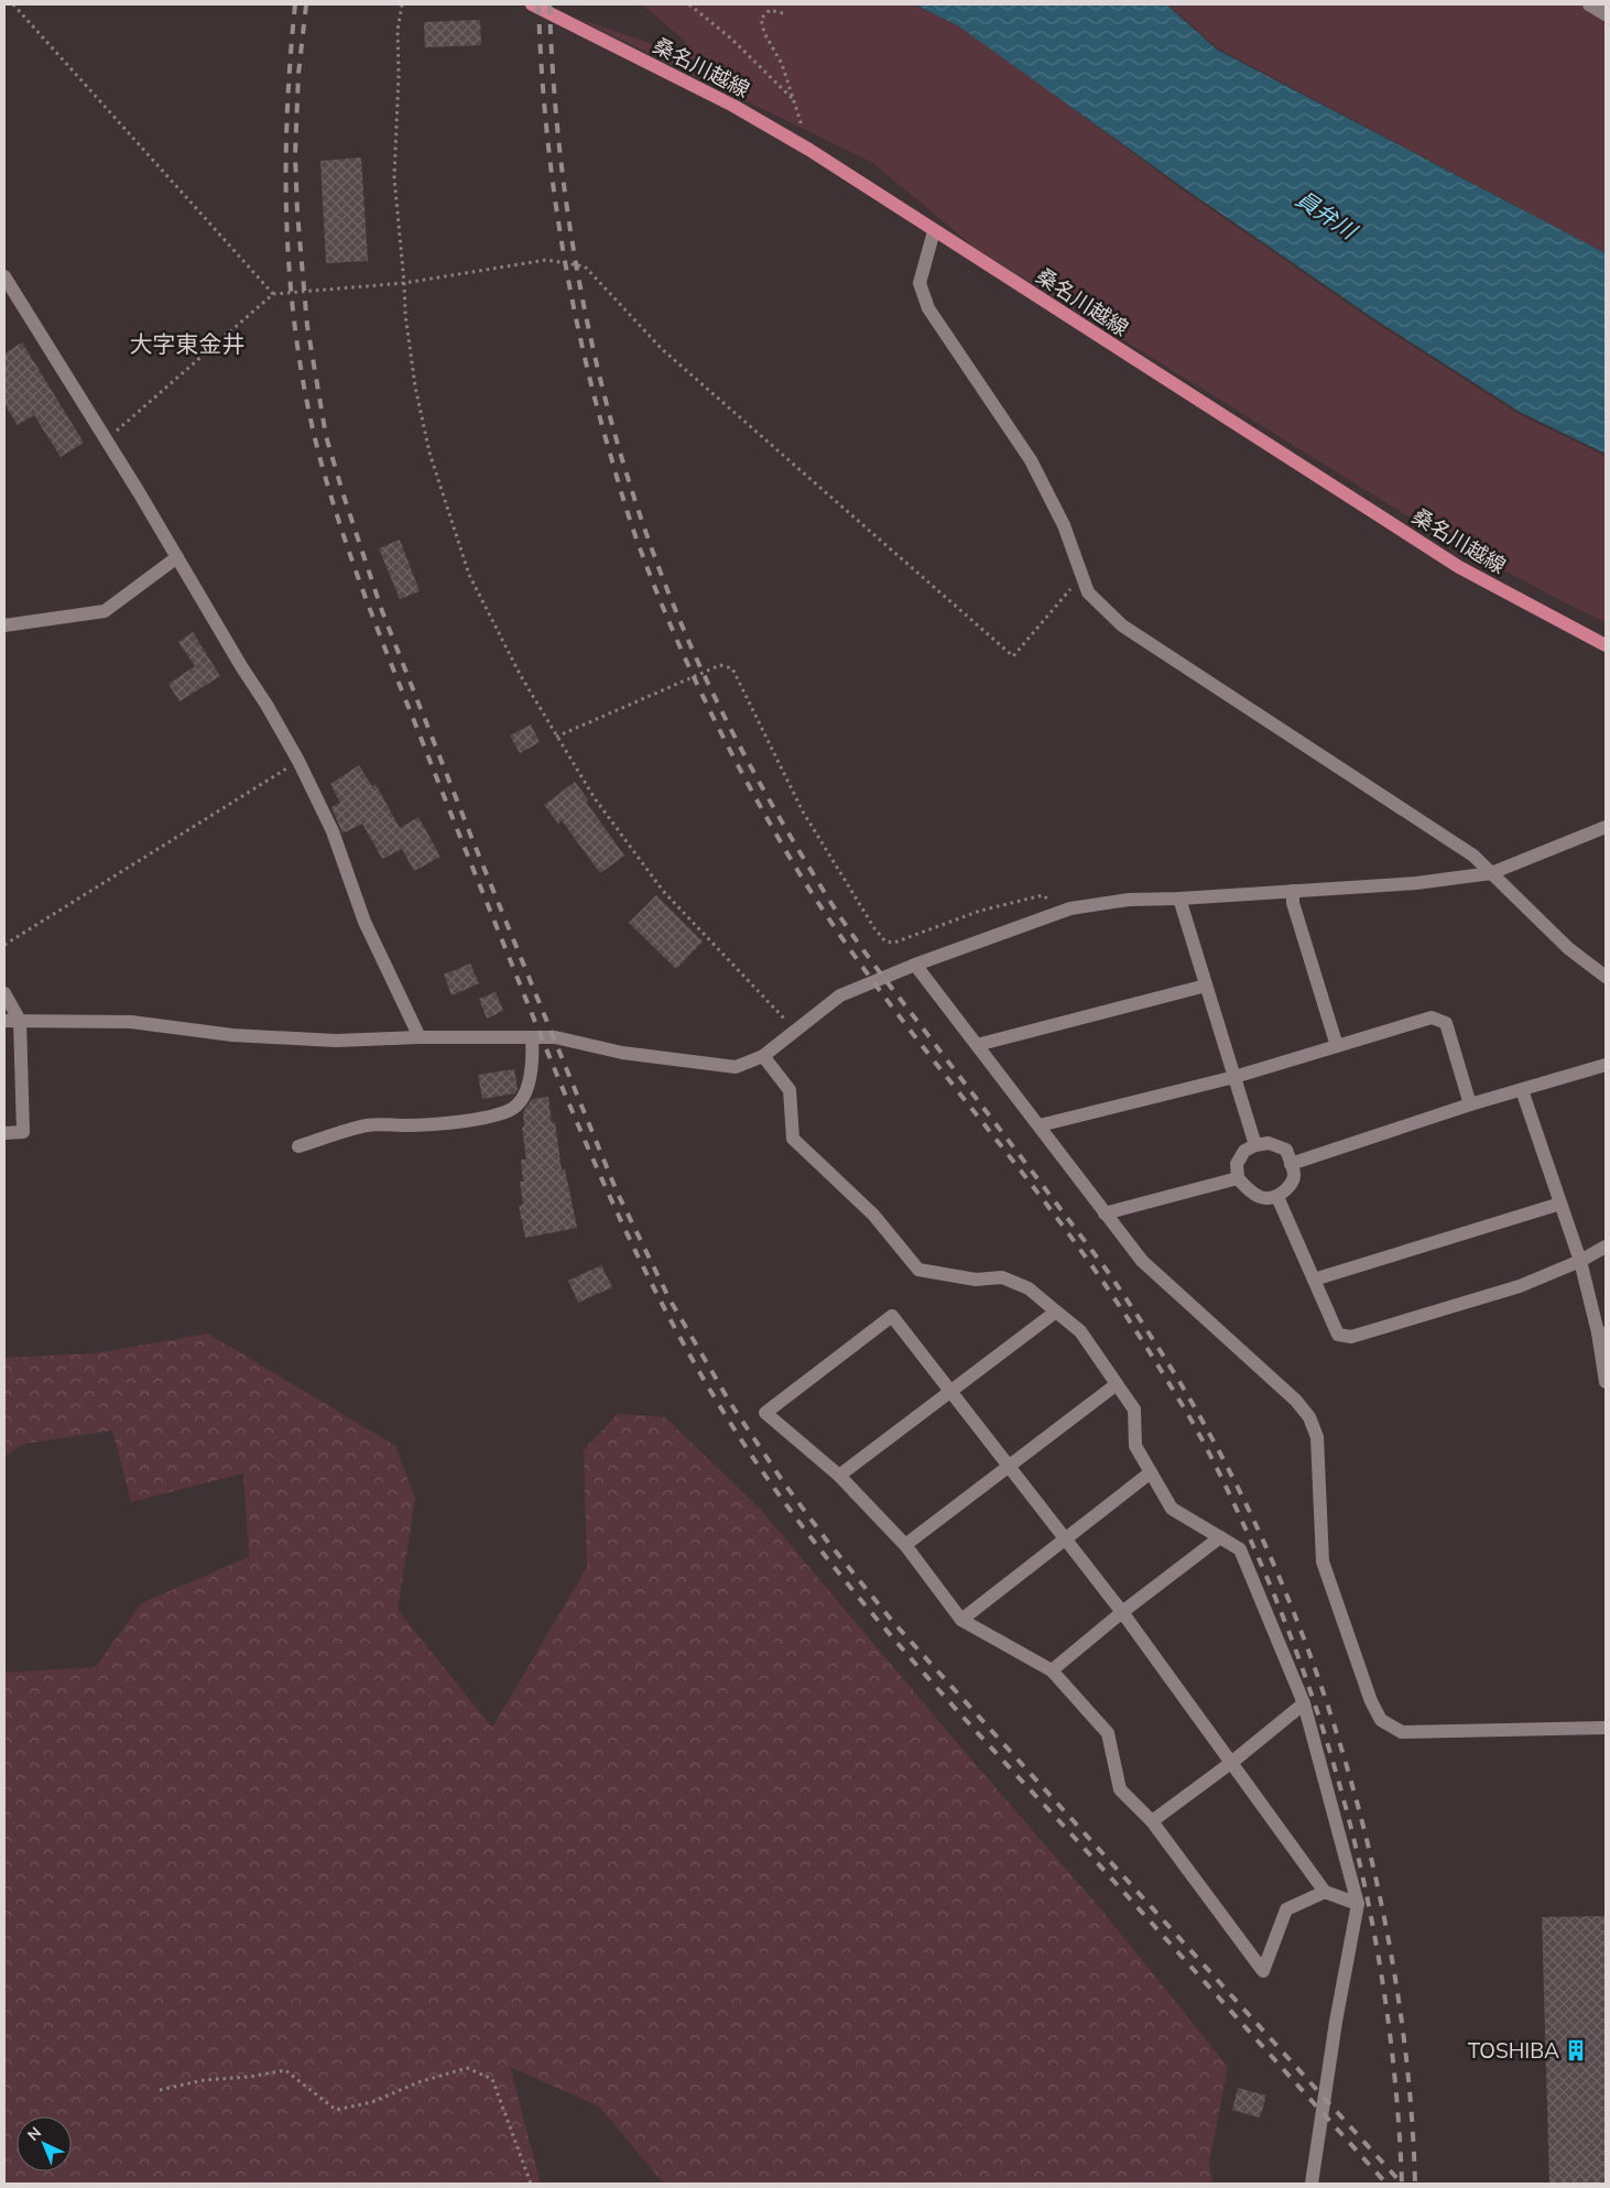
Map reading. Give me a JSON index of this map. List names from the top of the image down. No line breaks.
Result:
{"streets":{"main road":["桑名川越線"]},"districts":["大字東金井"],"water":["員弁川"],"places":{"building":["TOSHIBA"]},"north":"top left"}
